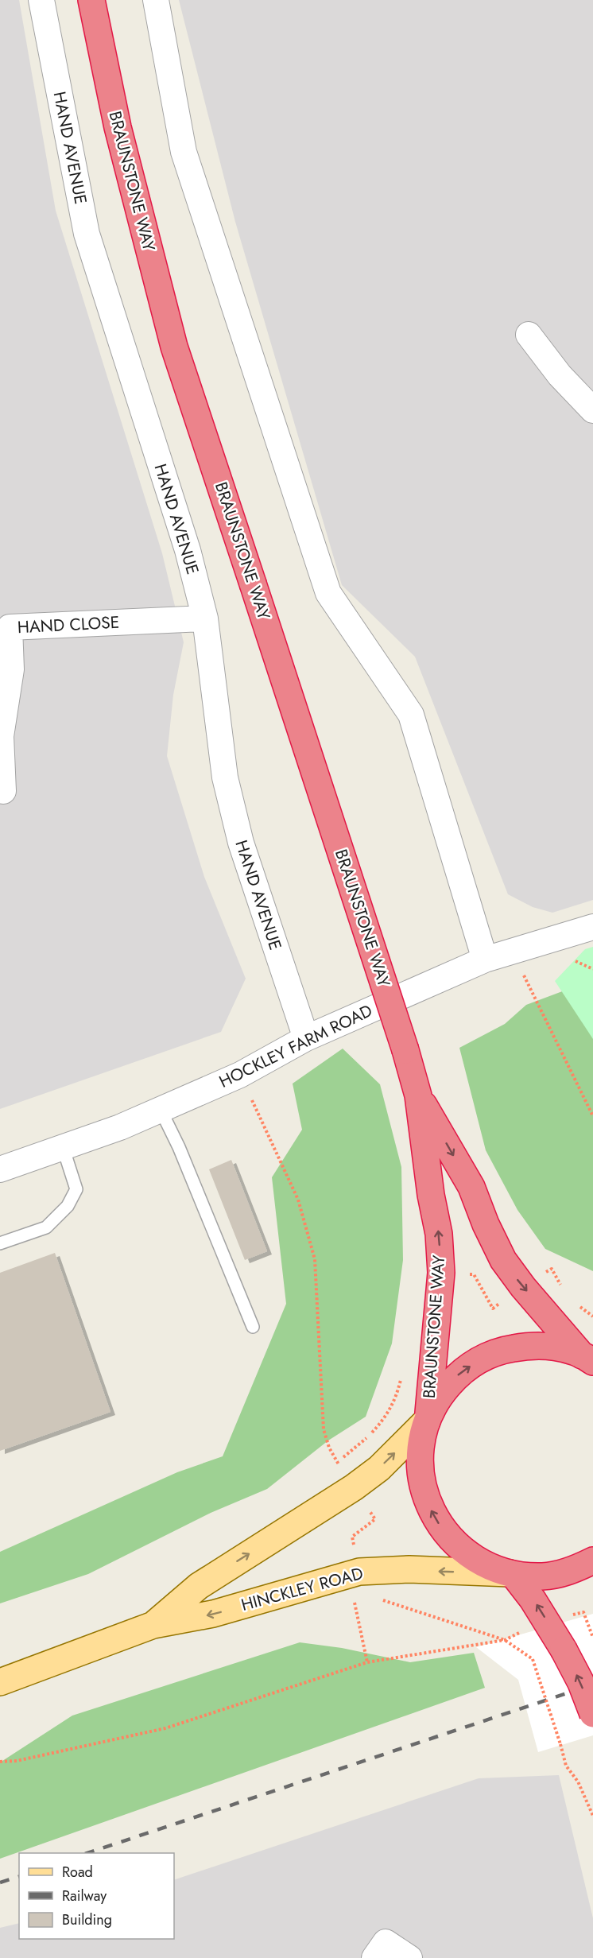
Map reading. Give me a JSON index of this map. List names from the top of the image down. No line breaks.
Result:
{"streets":{"highway":["BRAUNSTONE WAY"],"main road":["HINCKLEY ROAD"],"street":["HAND AVENUE","HAND CLOSE","HOCKLEY FARM ROAD"]},"crossings":[["HAND AVENUE","HAND CLOSE"],["HAND AVENUE","HOCKLEY FARM ROAD"],["BRAUNSTONE WAY","HINCKLEY ROAD"]],"legend":["Road","Railway","Building"]}
